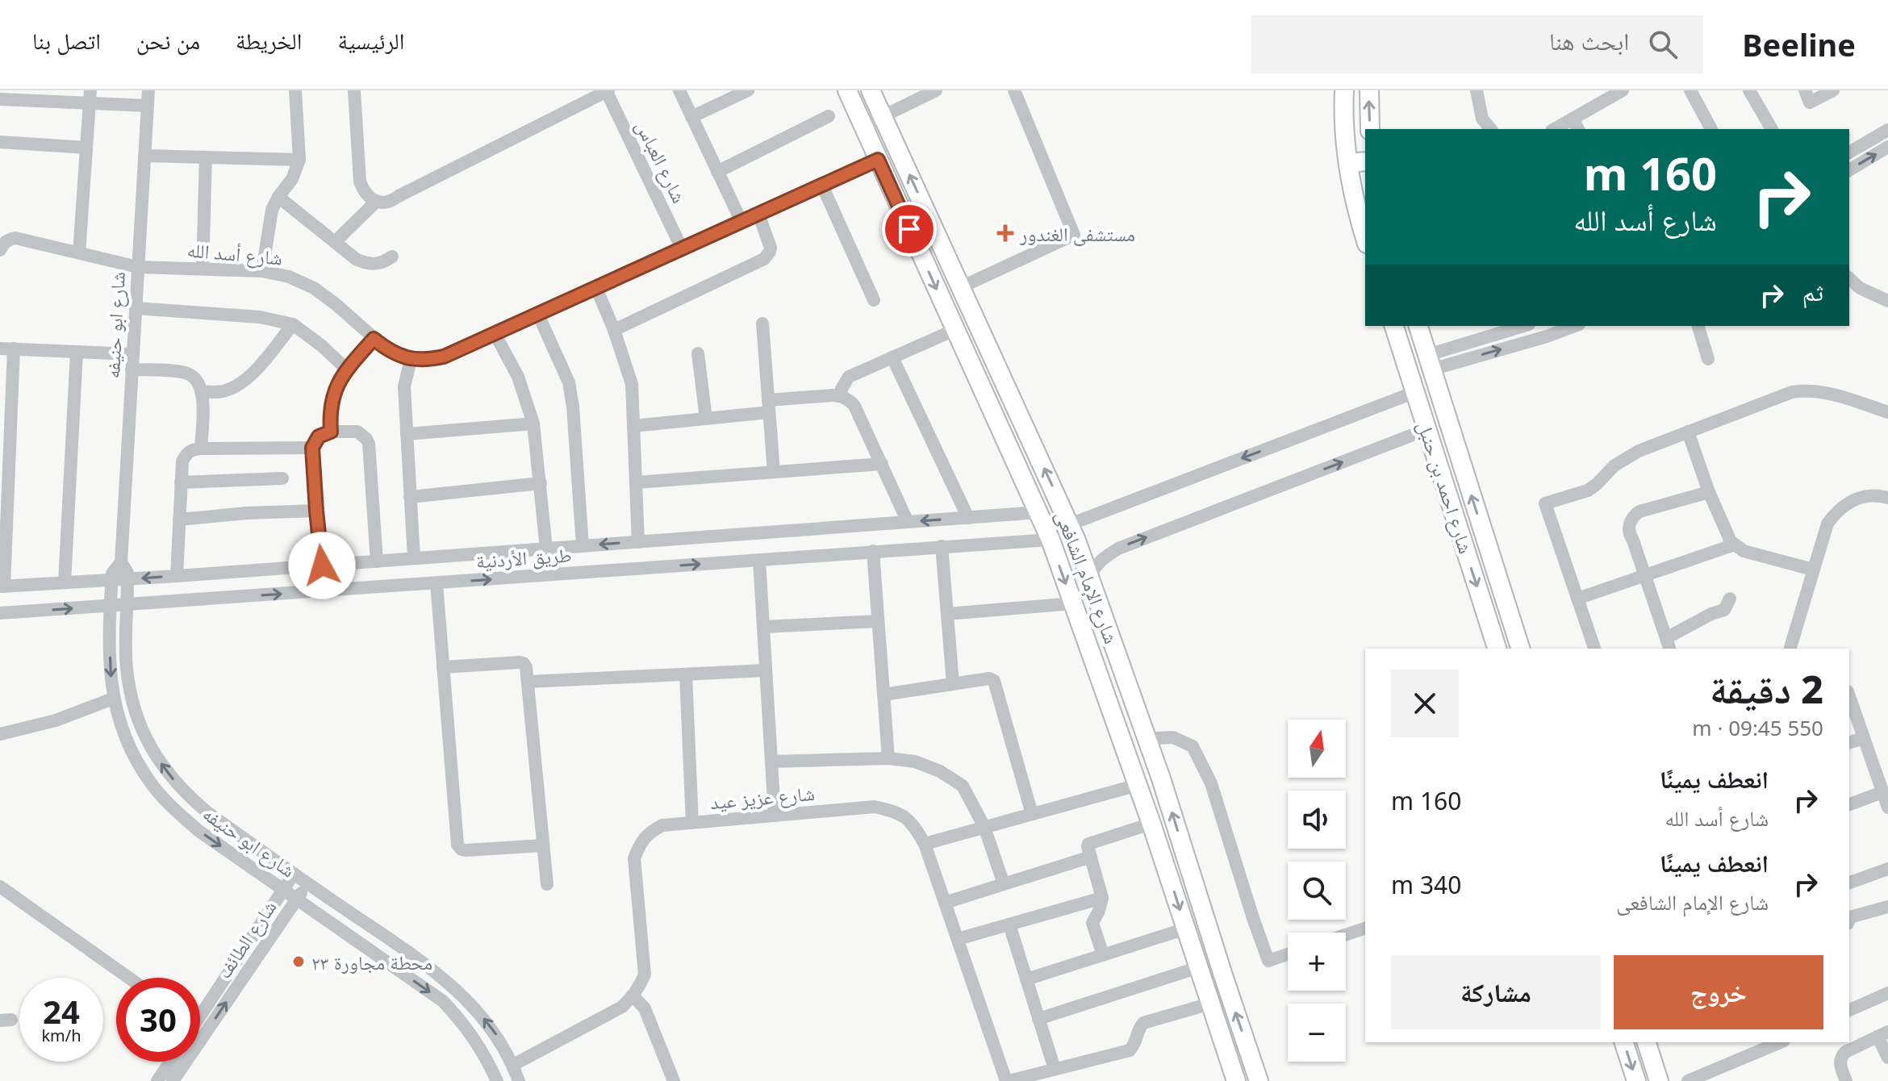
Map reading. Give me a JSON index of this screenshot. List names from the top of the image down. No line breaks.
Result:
{"streets":{"street":["شارع العباس","شارع أسد الله","شارع ابو حنيفه","شارع احمد بن حنبل","طريق الأردنية","شارع الإمام الشافعى","شارع عزيز عيد","شارع الطائف"]},"crossings":[["شارع أسد الله","شارع ابو حنيفه"],["شارع ابو حنيفه","طريق الأردنية"],["شارع ابو حنيفه","شارع الطائف"],["طريق الأردنية","شارع الإمام الشافعى"]],"places":{"health":["مستشفى الغندور"],"other":["محطة مجاورة ٢٣"]},"north":"top","page":{"header":"Beeline","search":"ابحث هنا","nav":["الرئيسية","الخريطة","من نحن","اتصل بنا"],"turn":["160 m","شارع أسد الله"],"then":"ثم","heading":["2 دقيقة","550 m · 09:45"],"map_buttons":["+","−"],"list":[{"name":"انعطف يمينًا","note":"شارع أسد الله","value":"160 m"},{"name":"انعطف يمينًا","note":"شارع الإمام الشافعى","value":"340 m"}],"buttons":["خروج","مشاركة"],"speed":"24 km/h","limit":"30"}}
